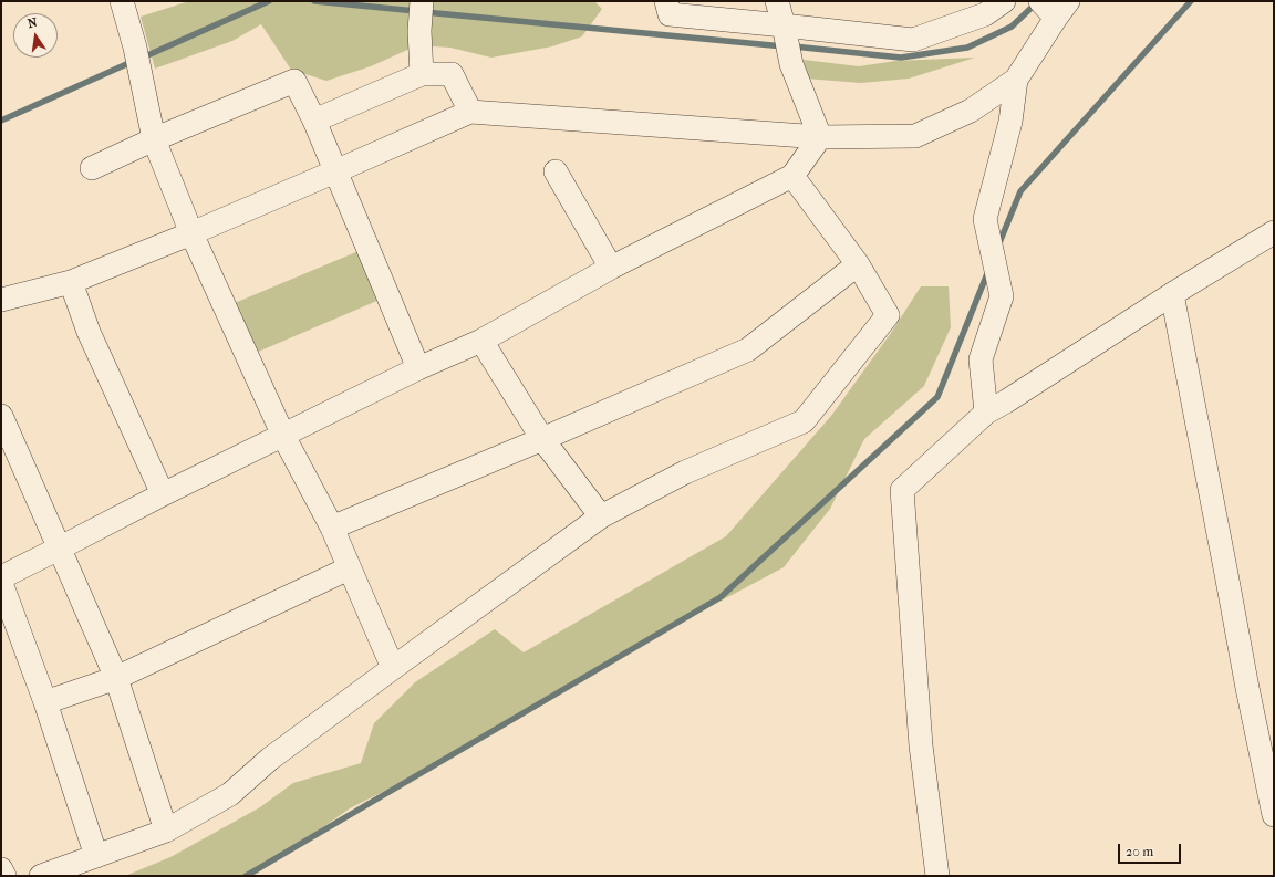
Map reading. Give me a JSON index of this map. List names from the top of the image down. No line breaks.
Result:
{"scale_bar":"20 m","north":"top"}
